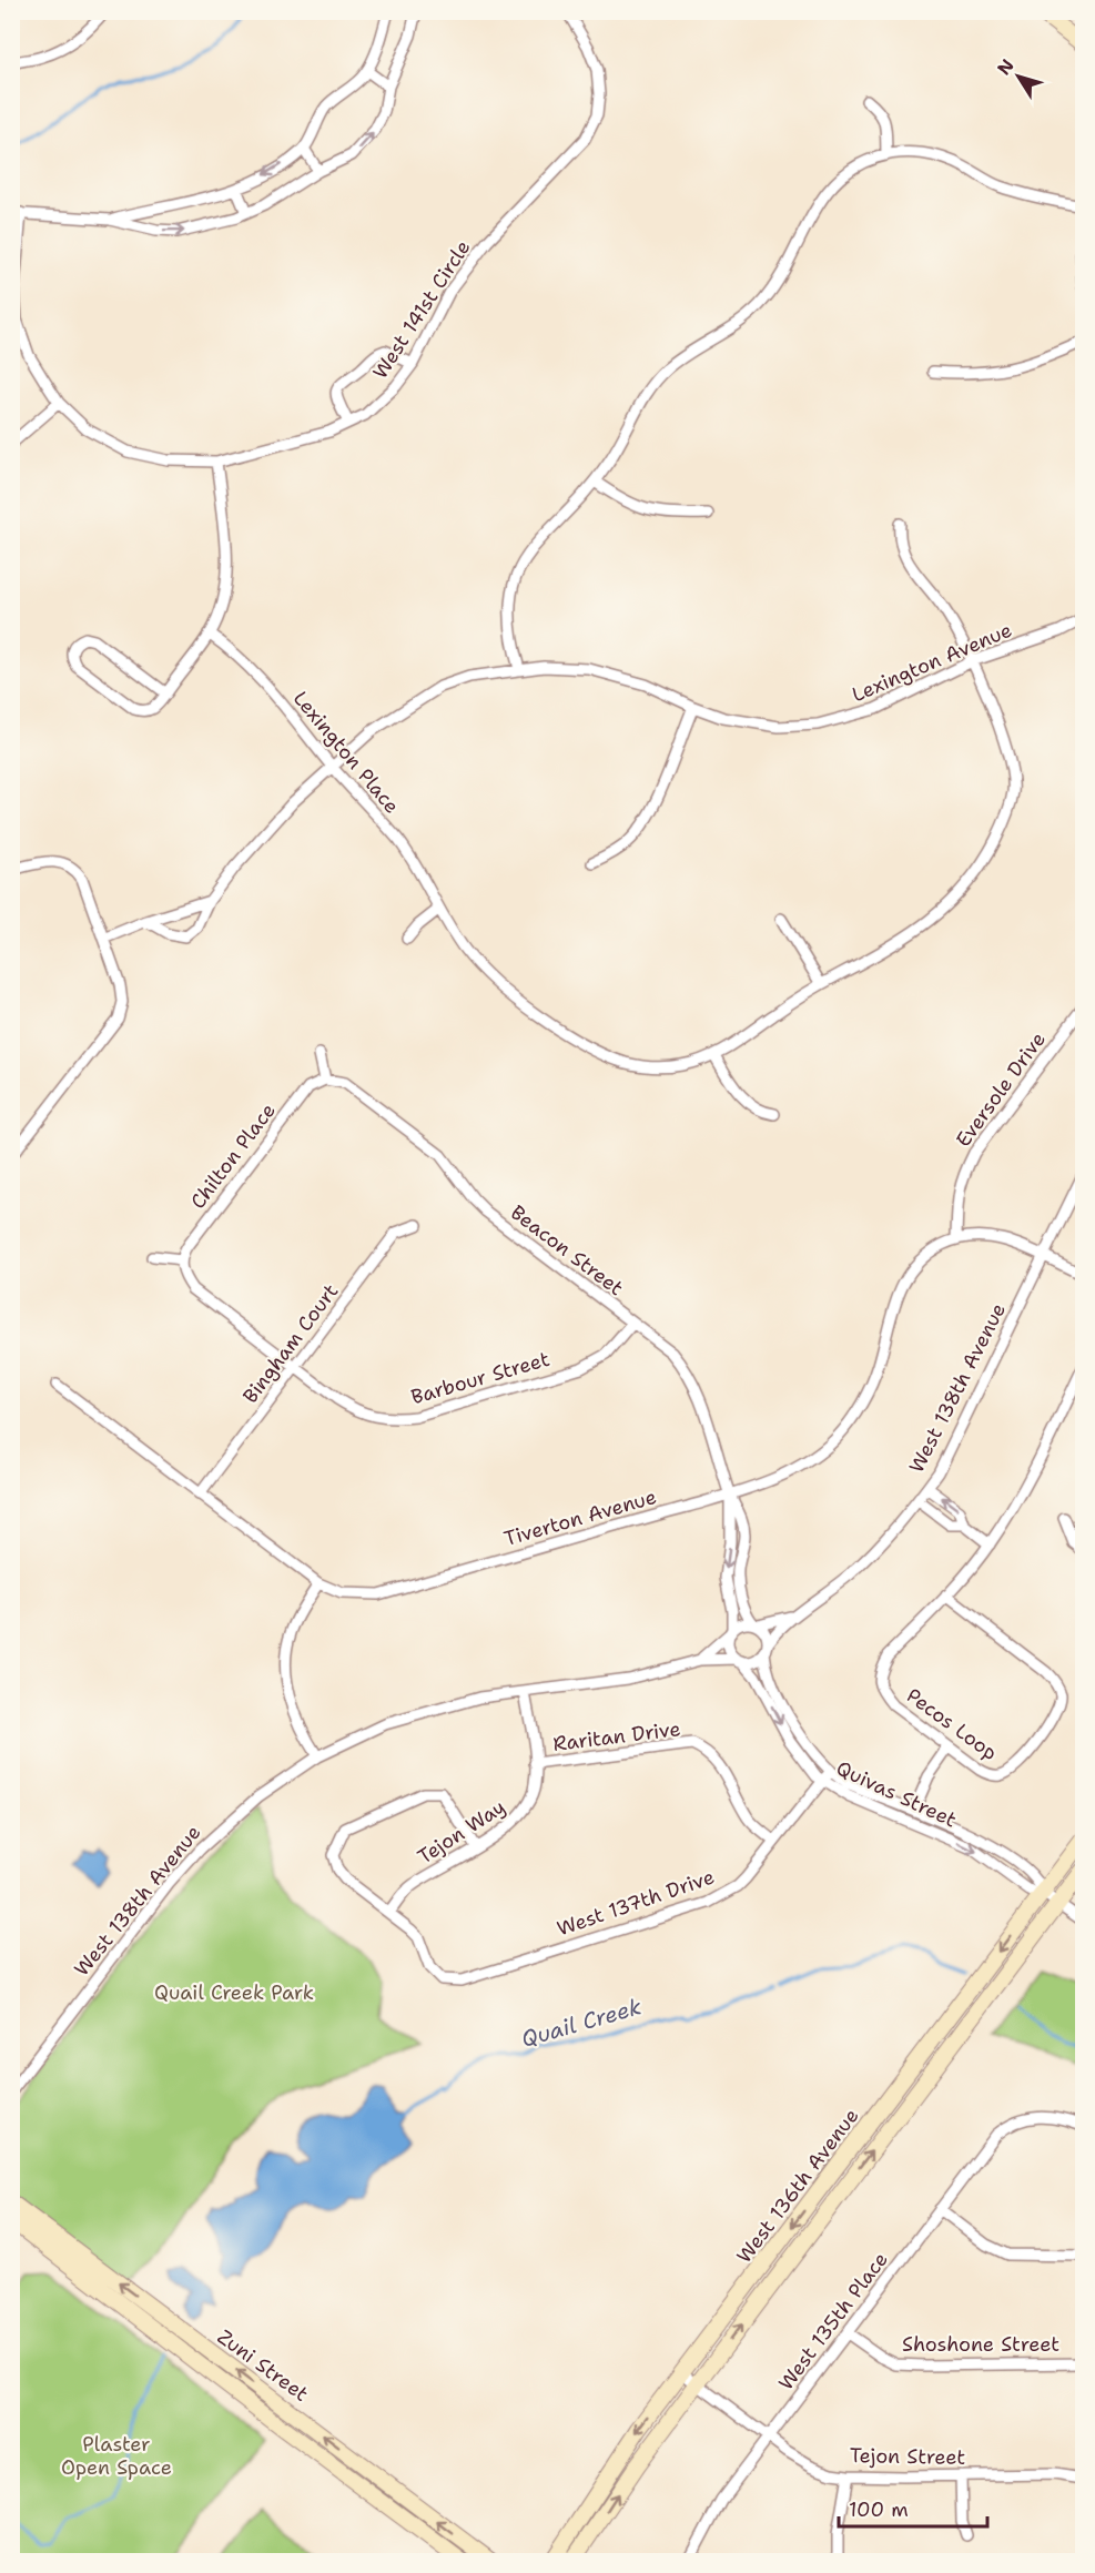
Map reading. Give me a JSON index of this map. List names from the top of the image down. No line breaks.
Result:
{"streets":{"main road":["West 136th Avenue","Zuni Street"],"street":["West 141st Circle","Lexington Avenue","Lexington Place","Eversole Drive","Chilton Place","Beacon Street","Bingham Court","Barbour Street","West 138th Avenue","Tiverton Avenue","Pecos Loop","Raritan Drive","Quivas Street","Tejon Way","West 137th Drive","West 135th Place","Shoshone Street","Tejon Street"]},"crossings":[["Lexington Avenue","Lexington Place"],["Eversole Drive","Tiverton Avenue"],["Chilton Place","Beacon Street"],["Chilton Place","Barbour Street"],["Beacon Street","Barbour Street"],["Beacon Street","West 138th Avenue"],["Beacon Street","Tiverton Avenue"],["Beacon Street","Quivas Street"],["Bingham Court","Barbour Street"],["Bingham Court","Tiverton Avenue"],["West 138th Avenue","Tiverton Avenue"],["West 138th Avenue","Quivas Street"],["West 138th Avenue","Tejon Way"],["Raritan Drive","Tejon Way"],["Raritan Drive","West 137th Drive"],["Quivas Street","West 137th Drive"],["Quivas Street","West 136th Avenue"],["Tejon Way","West 137th Drive"],["West 136th Avenue","Tejon Street"],["West 135th Place","Shoshone Street"],["West 135th Place","Tejon Street"]],"water":["Quail Creek"],"parks":["Quail Creek Park","Plaster Open Space"],"scale_bar":"100 m","north":"top left"}
